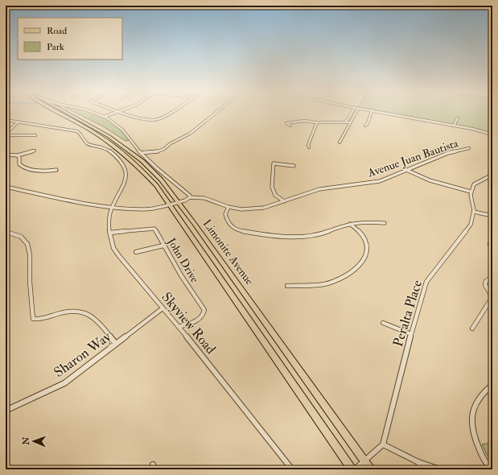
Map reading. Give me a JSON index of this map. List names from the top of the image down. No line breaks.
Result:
{"streets":{"main road":["Limonite Avenue"],"street":["Avenue Juan Bautista","John Drive","Peralta Place","Skyview Road","Sharon Way"]},"crossings":[["Avenue Juan Bautista","Limonite Avenue"],["Avenue Juan Bautista","Skyview Road"],["John Drive","Skyview Road"],["Skyview Road","Sharon Way"]],"legend":["Road","Park"],"north":"left"}
